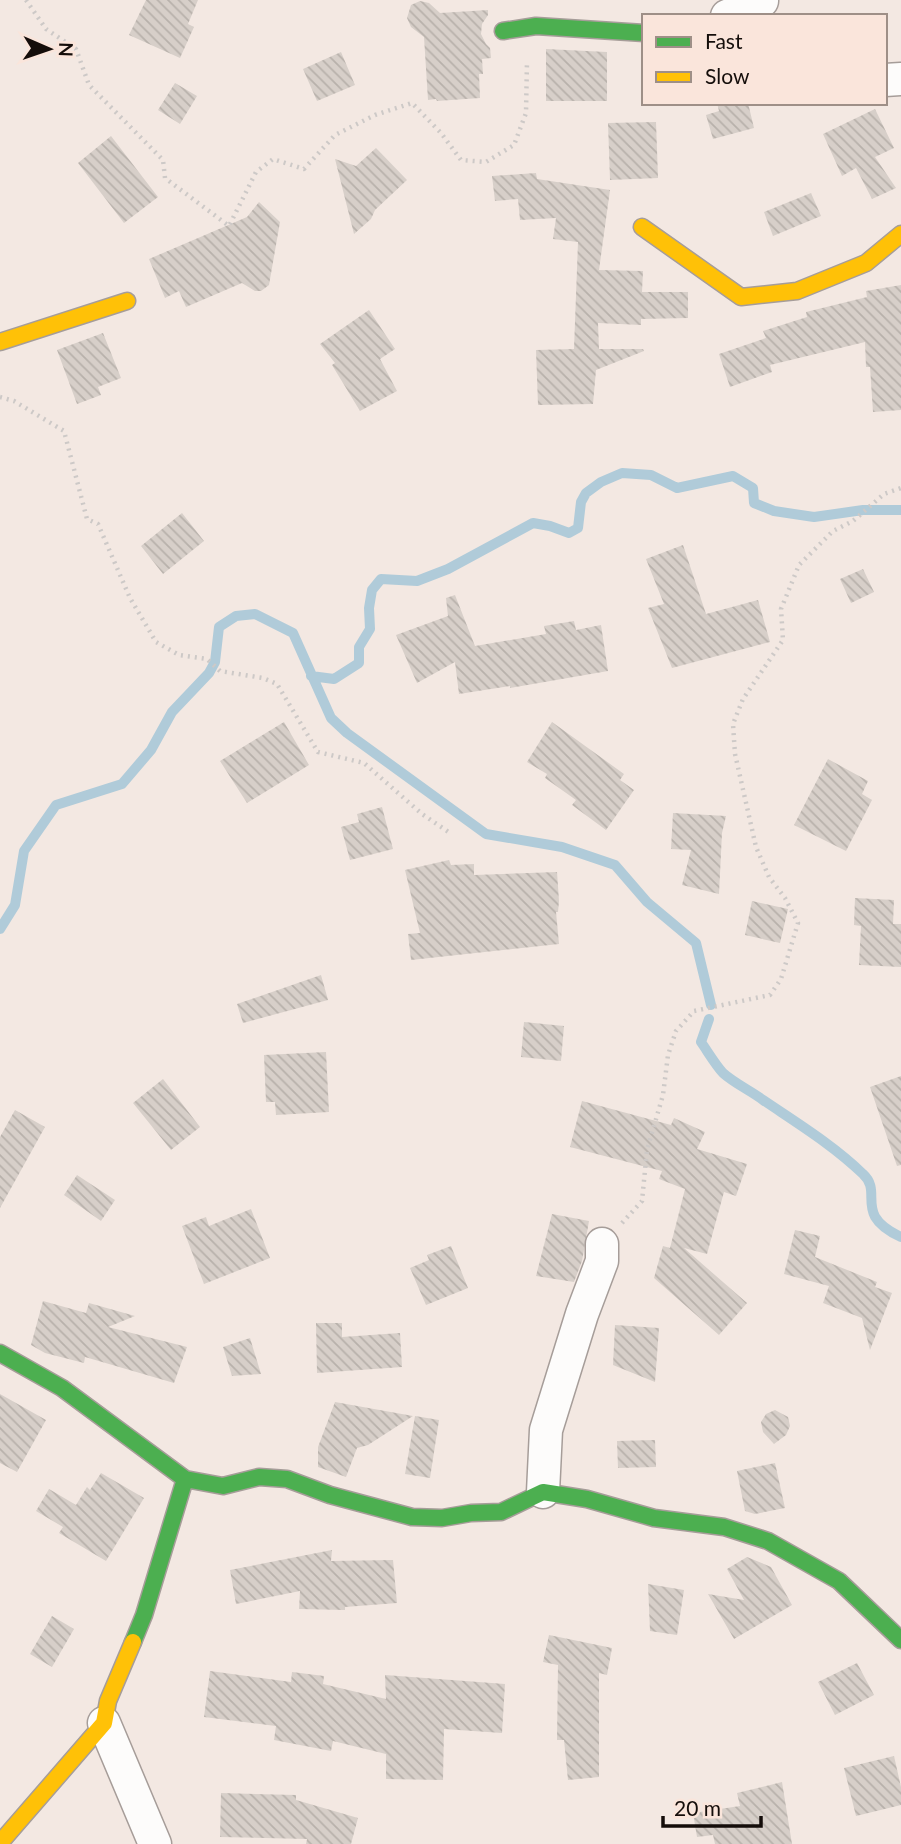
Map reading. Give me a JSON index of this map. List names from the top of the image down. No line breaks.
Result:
{"legend":["Fast","Slow"],"scale_bar":"20 m","north":"right"}
